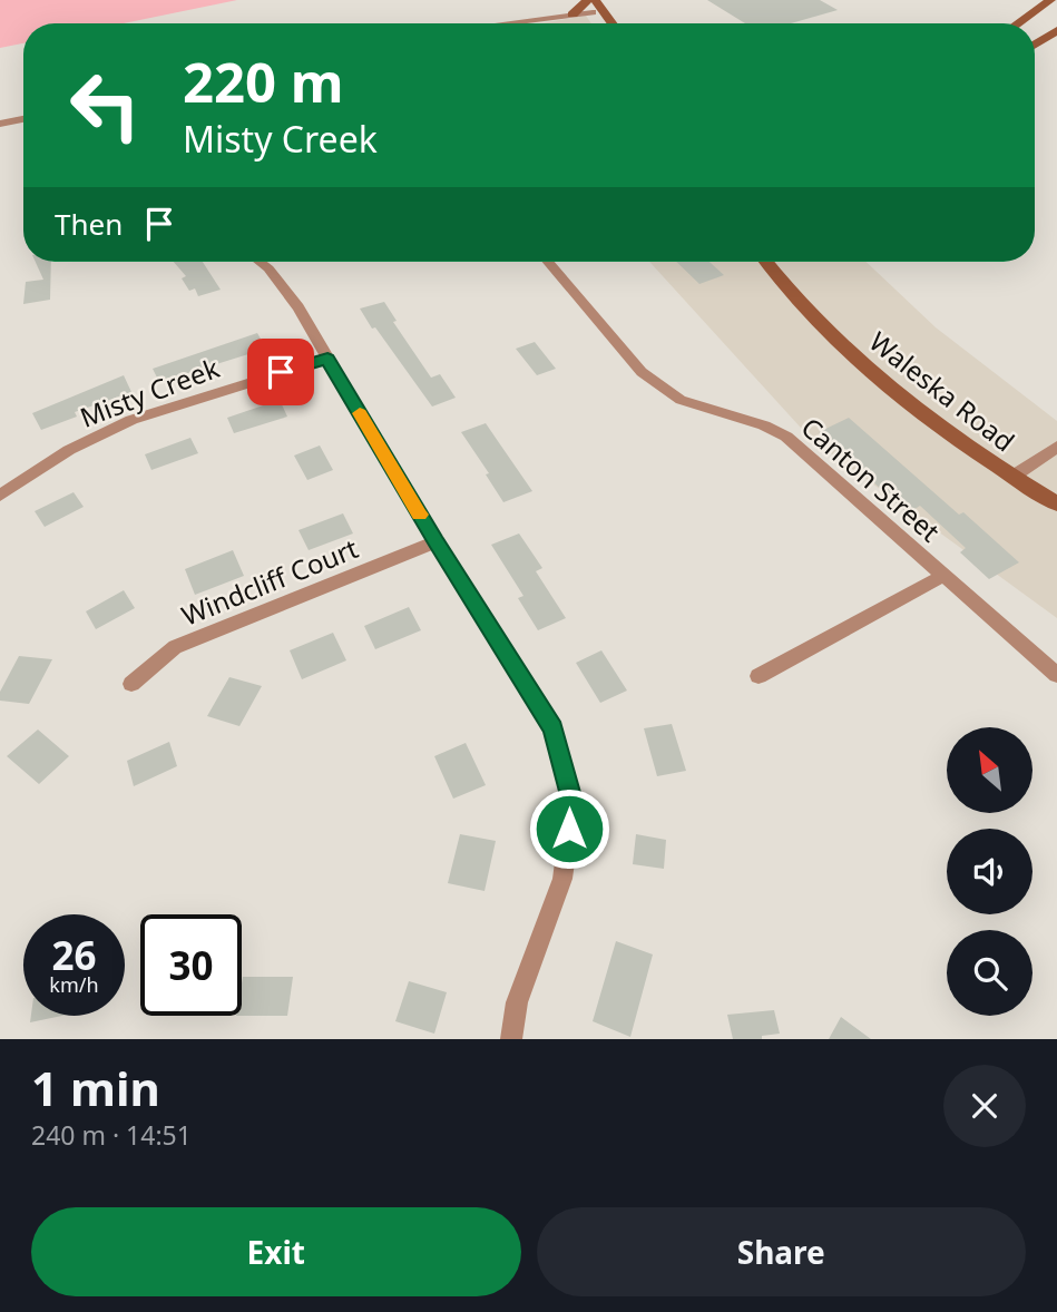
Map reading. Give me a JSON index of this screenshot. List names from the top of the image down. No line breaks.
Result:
{"streets":{"main road":["Waleska Road"],"street":["Misty Creek","Canton Street","Windcliff Court"]},"north":"top left","page":{"turn":["220 m","Misty Creek"],"then":"Then","speed":"26 km/h","limit":"30","heading":["1 min","240 m · 14:51"],"buttons":["Exit","Share"]}}
